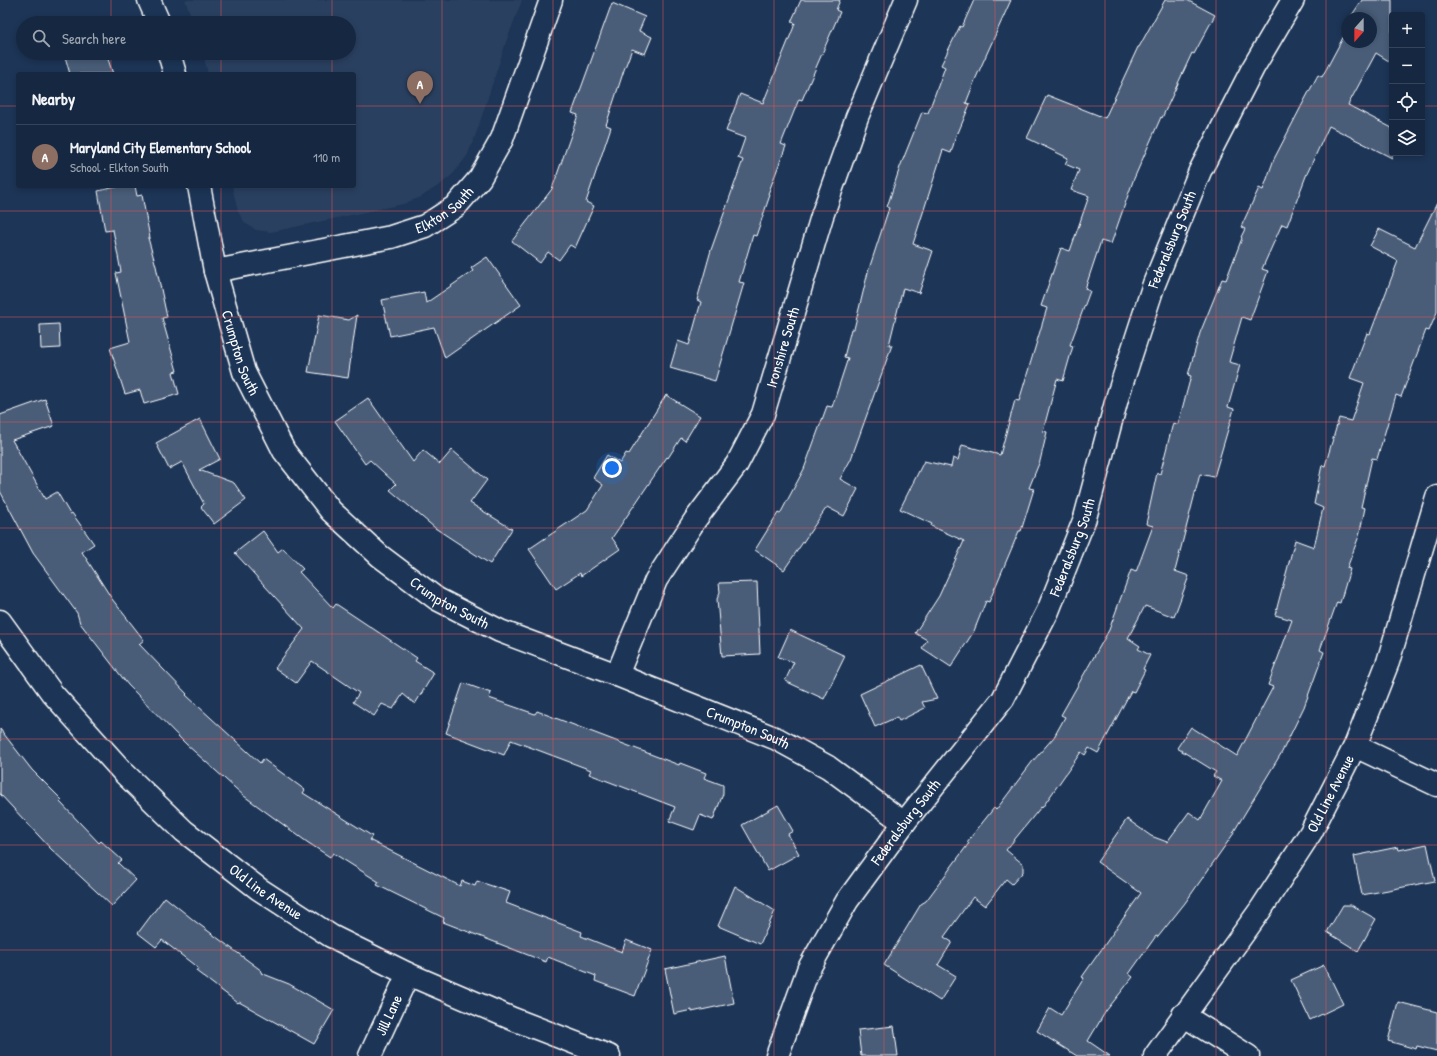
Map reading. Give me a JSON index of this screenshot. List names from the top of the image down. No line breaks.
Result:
{"streets":{"street":["Elkton South","Federalsburg South","Ironshire South","Crumpton South","Old Line Avenue","Jill Lane"]},"crossings":[["Elkton South","Crumpton South"],["Federalsburg South","Crumpton South"],["Ironshire South","Crumpton South"],["Old Line Avenue","Jill Lane"]],"north":"bottom","page":{"map_buttons":["+","−"],"search":"Search here","pins":"A","heading":"Nearby","list":[{"mark":"A","name":"Maryland City Elementary School","note":"School · Elkton South","value":"110 m"}]}}
